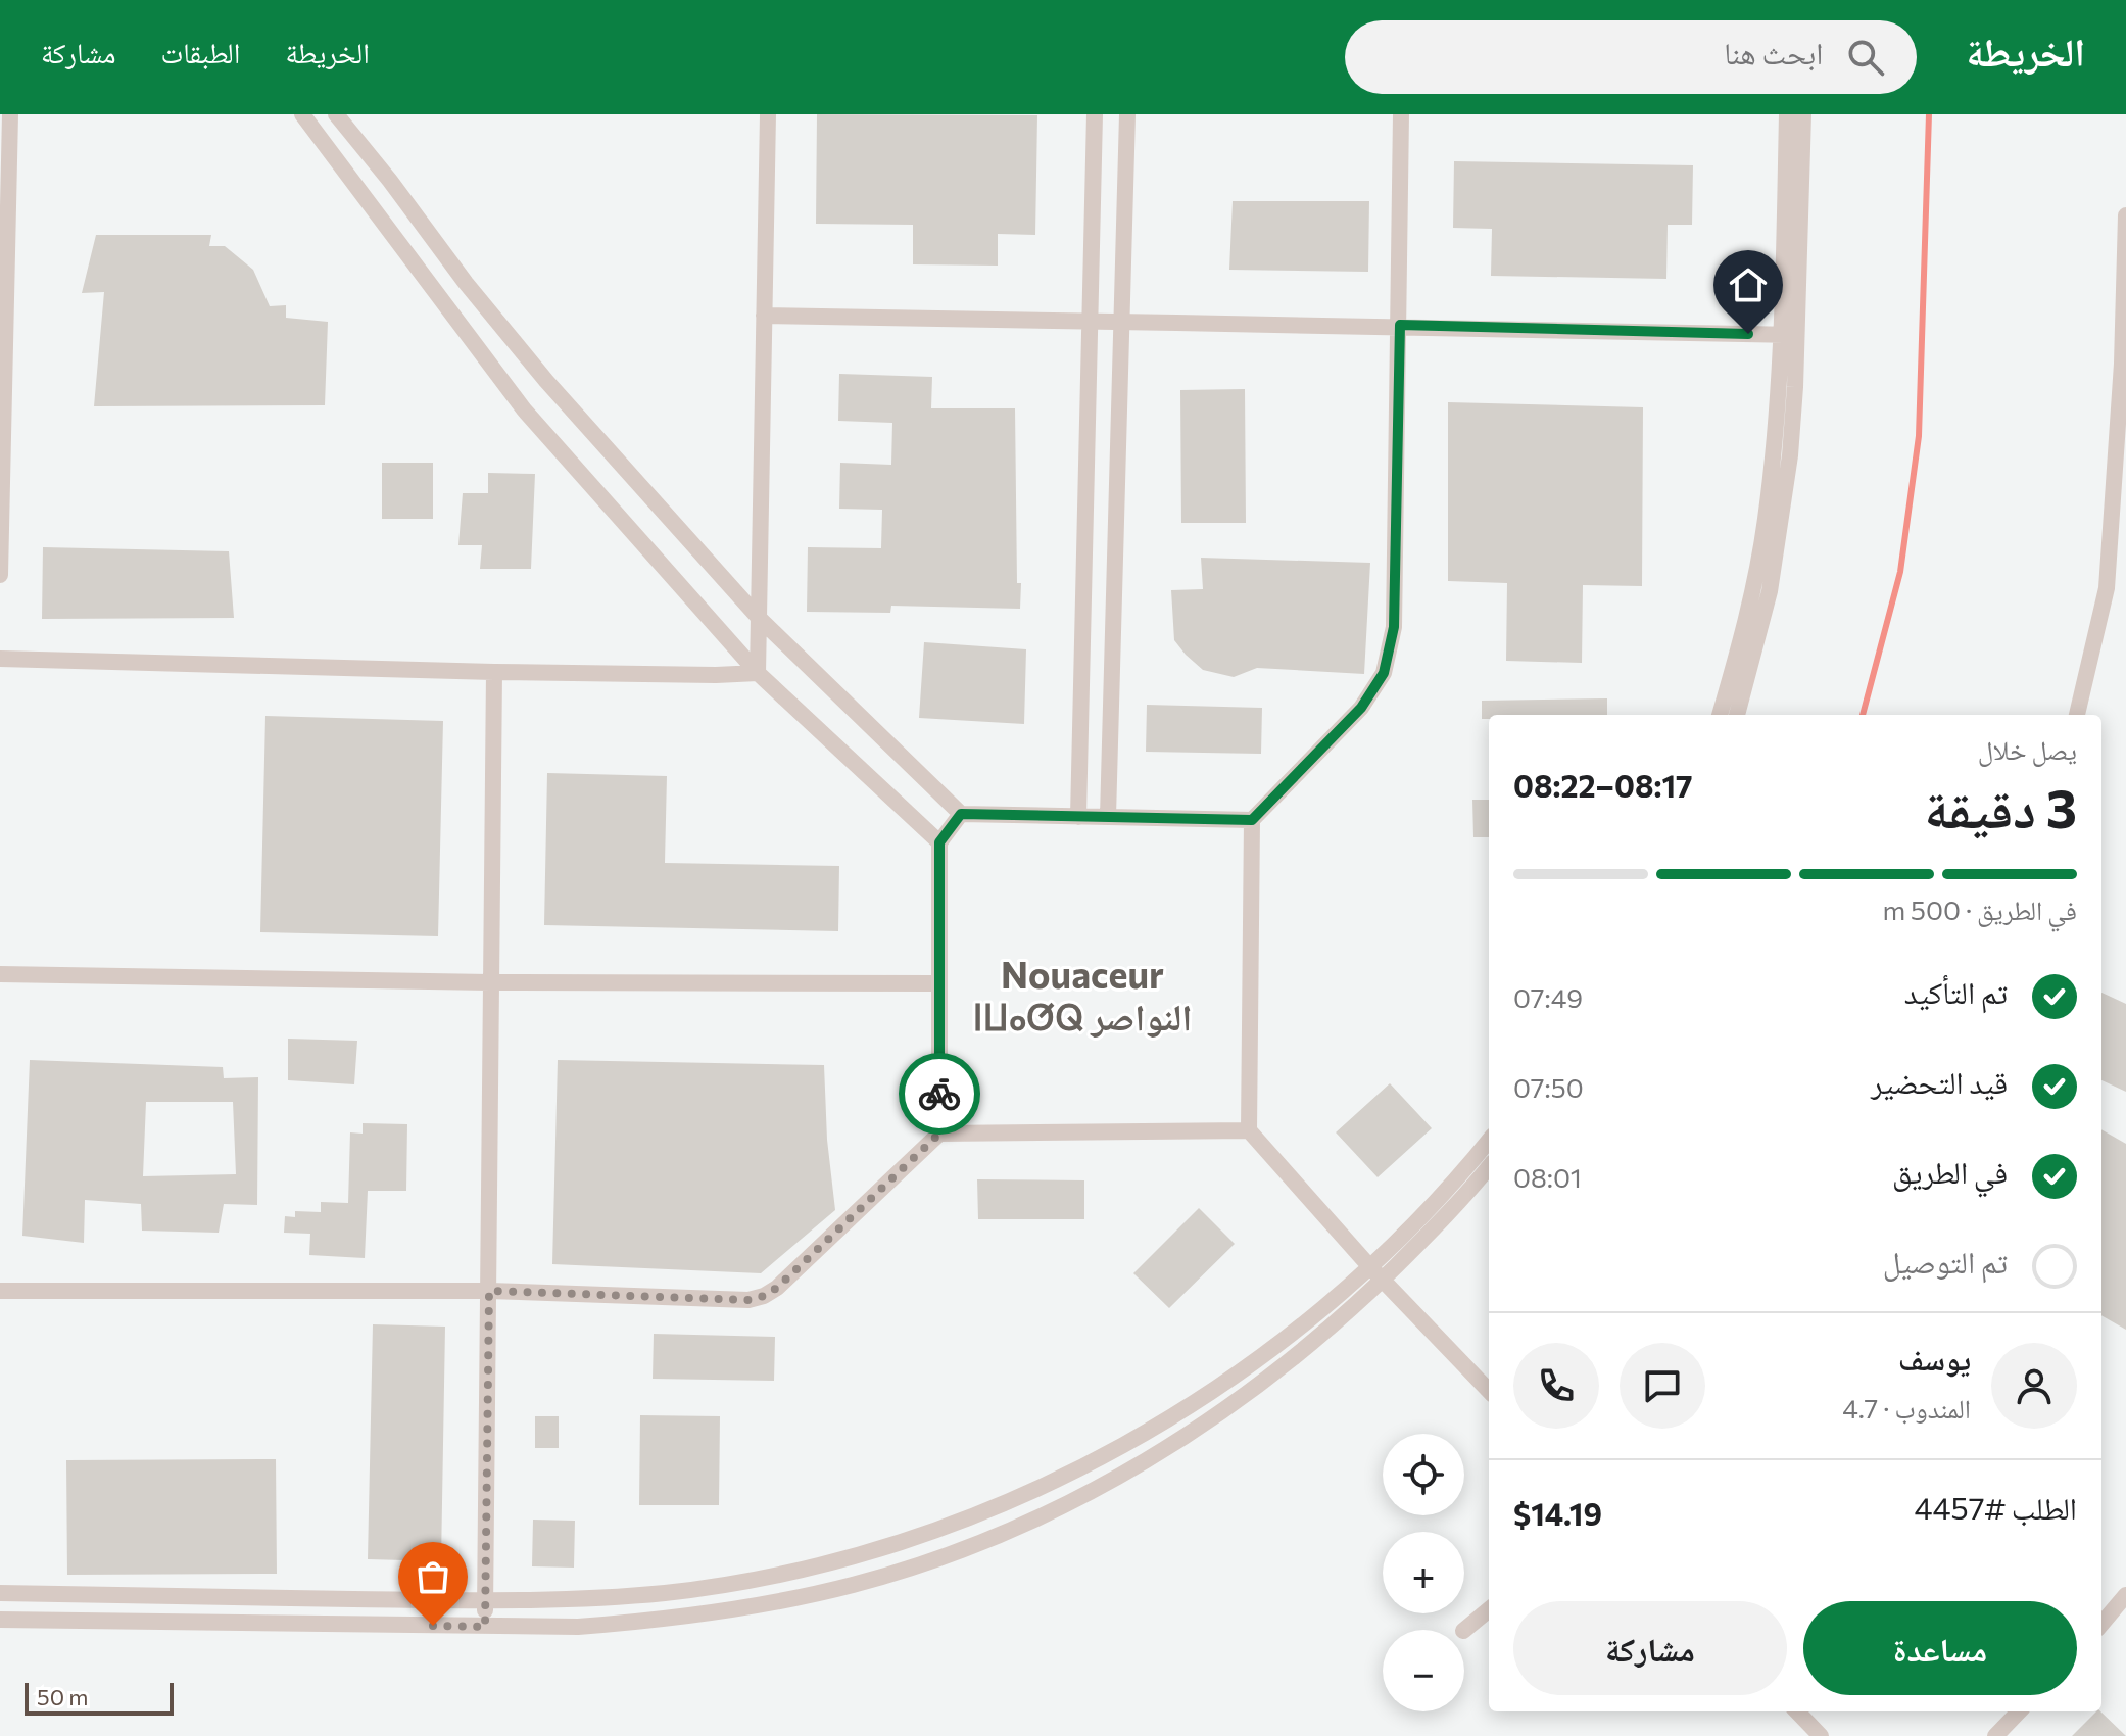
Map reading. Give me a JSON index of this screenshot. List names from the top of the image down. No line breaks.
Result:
{"districts":["Nouaceur ⵏⵡⴰⵚⵕ النواصر"],"scale_bar":"50 m","page":{"header":"الخريطة","search":"ابحث هنا","nav":["الخريطة","الطبقات","مشاركة"],"heading":["3 دقيقة","يصل خلال","08:17–08:22"],"panel":["يوسف","المندوب · 4.7","الطلب #4457","$14.19"],"bar":"في الطريق · 500 m","list":[["تم التأكيد","07:49"],["قيد التحضير","07:50"],["في الطريق","08:01"],"تم التوصيل"],"map_buttons":["+","−"],"buttons":["مساعدة","مشاركة"],"scale":"50 m"}}
